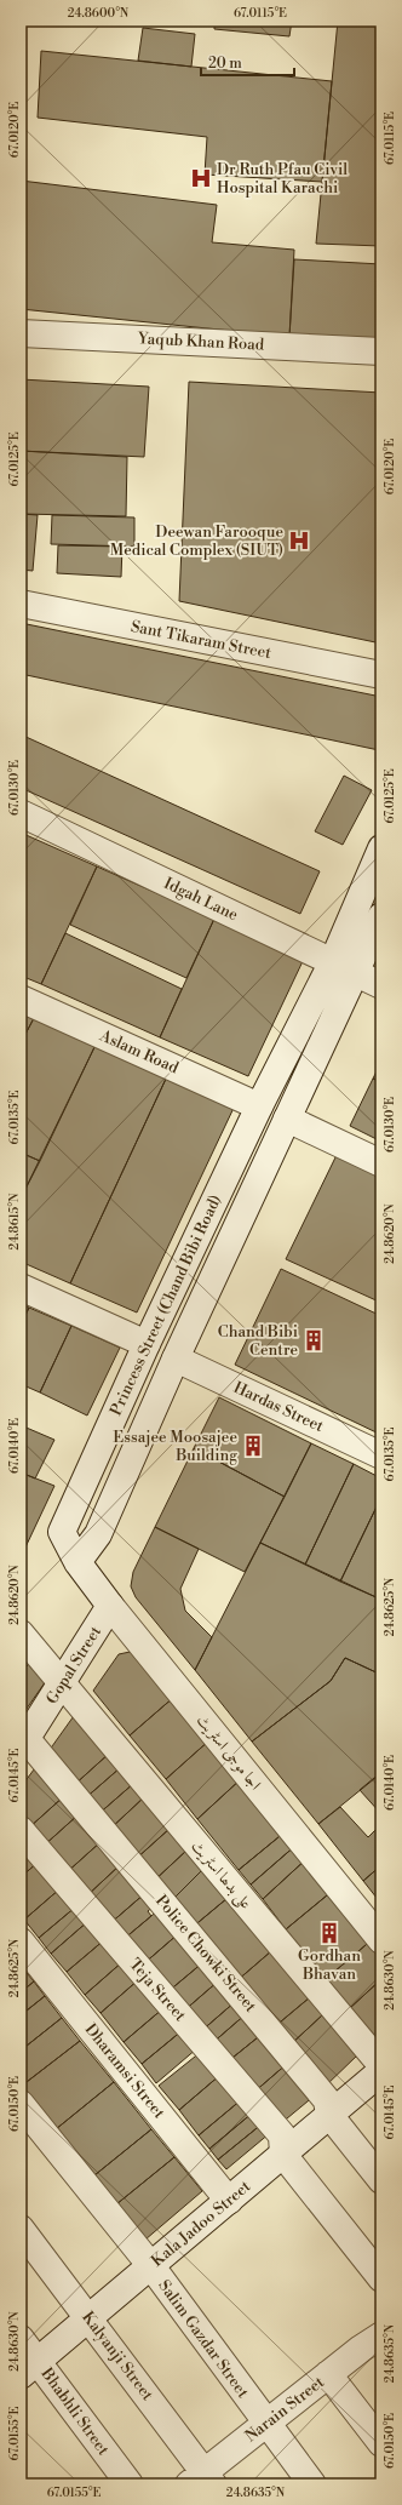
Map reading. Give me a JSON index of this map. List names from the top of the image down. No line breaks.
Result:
{"streets":{"street":["Yaqub Khan Road","Sant Tikaram Street","Idgah Lane","Aslam Road","Princess Street (Chand Bibi Road)","Hardas Street","Gopal Street","اجا موجی اسٹریٹ","علی بدھا اسٹریٹ","Police Chowki Street","Teja Street","Dharamsi Street","Kala Jadoo Street","Salim Gazdar Street","Kalyanji Street","Narain Street","Bhabhli Street"]},"crossings":[["Idgah Lane","Princess Street (Chand Bibi Road)"],["Aslam Road","Princess Street (Chand Bibi Road)"],["Princess Street (Chand Bibi Road)","Hardas Street"],["Princess Street (Chand Bibi Road)","اجا موجی اسٹریٹ"],["Gopal Street","اجا موجی اسٹریٹ"],["Gopal Street","علی بدھا اسٹریٹ"],["Gopal Street","Police Chowki Street"],["Police Chowki Street","Kala Jadoo Street"],["Teja Street","Kala Jadoo Street"],["Dharamsi Street","Kala Jadoo Street"],["Kala Jadoo Street","Salim Gazdar Street"],["Kala Jadoo Street","Kalyanji Street"],["Kala Jadoo Street","Bhabhli Street"],["Salim Gazdar Street","Narain Street"],["Kalyanji Street","Narain Street"]],"places":{"hospital":["Dr Ruth Pfau Civil Hospital Karachi","Deewan Farooque Medical Complex (SIUT)"],"building":["Chand Bibi Centre","Essajee Moosajee Building","Gordhan Bhavan"]},"scale_bar":"20 m","coordinates":["24.8600°N","67.0115°E","67.0120°E","67.0125°E","67.0130°E","67.0135°E","24.8615°N","24.8620°N","67.0140°E","24.8625°N","67.0145°E","24.8630°N","67.0150°E","24.8635°N","67.0155°E"]}
